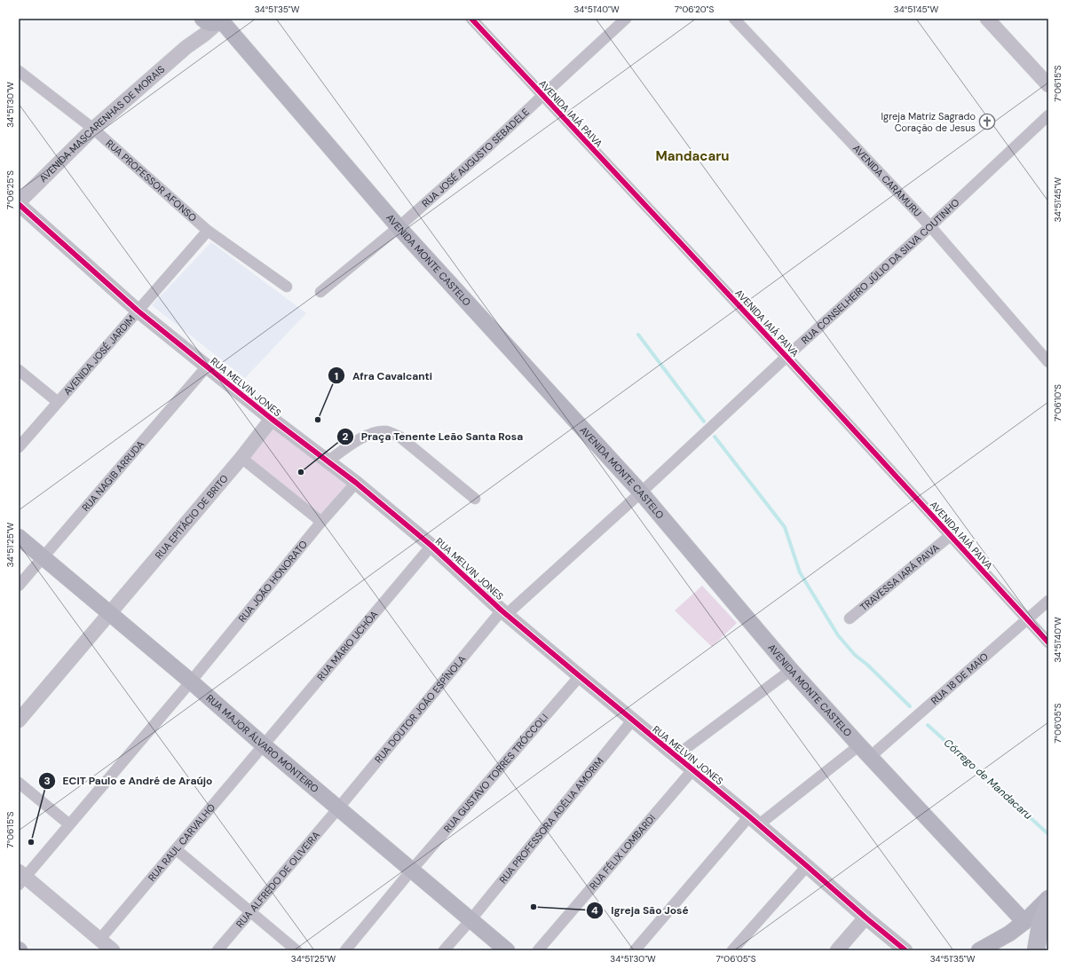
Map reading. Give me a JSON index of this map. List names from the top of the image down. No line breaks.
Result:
{"streets":{"main road":["AVENIDA MONTE CASTELO","RUA MAJOR ÁLVARO MONTEIRO"],"street":["AVENIDA IAIÁ PAIVA","AVENIDA MASCARENHAS DE MORAIS","RUA JOSÉ AUGUSTO SEBADELE","RUA PROFESSOR AFONSO","AVENIDA CARAMURU","RUA CONSELHEIRO JÚLIO DA SILVA COUTINHO","AVENIDA JOSÉ JARDIM","RUA MELVIN JONES","RUA NAGIB ARRUDA","RUA EPITÁCIO DE BRITO","TRAVESSA IARÁ PAIVA","RUA JOÃO HONORATO","RUA MÁRIO UCHÔA","RUA 18 DE MAIO","RUA DOUTOR JOÃO ESPÍNOLA","RUA GUSTAVO TORRES TRÓCCOLI","RUA PROFESSORA ADÉLIA AMORIM","RUA RAUL CARVALHO","RUA FÉLIX LOMBARDI","RUA ALFREDO DE OLIVEIRA"]},"crossings":[["AVENIDA IAIÁ PAIVA","RUA JOSÉ AUGUSTO SEBADELE"],["AVENIDA IAIÁ PAIVA","RUA CONSELHEIRO JÚLIO DA SILVA COUTINHO"],["AVENIDA IAIÁ PAIVA","TRAVESSA IARÁ PAIVA"],["AVENIDA IAIÁ PAIVA","RUA 18 DE MAIO"],["AVENIDA MASCARENHAS DE MORAIS","RUA PROFESSOR AFONSO"],["AVENIDA MASCARENHAS DE MORAIS","RUA MELVIN JONES"],["RUA JOSÉ AUGUSTO SEBADELE","AVENIDA MONTE CASTELO"],["RUA PROFESSOR AFONSO","AVENIDA JOSÉ JARDIM"],["AVENIDA CARAMURU","RUA CONSELHEIRO JÚLIO DA SILVA COUTINHO"],["AVENIDA MONTE CASTELO","RUA CONSELHEIRO JÚLIO DA SILVA COUTINHO"],["AVENIDA MONTE CASTELO","RUA 18 DE MAIO"],["RUA CONSELHEIRO JÚLIO DA SILVA COUTINHO","RUA MELVIN JONES"],["RUA CONSELHEIRO JÚLIO DA SILVA COUTINHO","RUA DOUTOR JOÃO ESPÍNOLA"],["AVENIDA JOSÉ JARDIM","RUA MELVIN JONES"],["RUA MELVIN JONES","RUA NAGIB ARRUDA"],["RUA MELVIN JONES","RUA EPITÁCIO DE BRITO"],["RUA MELVIN JONES","RUA JOÃO HONORATO"],["RUA MELVIN JONES","RUA MÁRIO UCHÔA"],["RUA MELVIN JONES","RUA DOUTOR JOÃO ESPÍNOLA"],["RUA MELVIN JONES","RUA GUSTAVO TORRES TRÓCCOLI"],["RUA MELVIN JONES","RUA PROFESSORA ADÉLIA AMORIM"],["RUA MELVIN JONES","RUA FÉLIX LOMBARDI"],["RUA NAGIB ARRUDA","RUA MAJOR ÁLVARO MONTEIRO"],["RUA EPITÁCIO DE BRITO","RUA MAJOR ÁLVARO MONTEIRO"],["RUA JOÃO HONORATO","RUA MAJOR ÁLVARO MONTEIRO"],["RUA MÁRIO UCHÔA","RUA MAJOR ÁLVARO MONTEIRO"],["RUA MÁRIO UCHÔA","RUA RAUL CARVALHO"],["RUA DOUTOR JOÃO ESPÍNOLA","RUA MAJOR ÁLVARO MONTEIRO"],["RUA DOUTOR JOÃO ESPÍNOLA","RUA ALFREDO DE OLIVEIRA"],["RUA MAJOR ÁLVARO MONTEIRO","RUA GUSTAVO TORRES TRÓCCOLI"],["RUA MAJOR ÁLVARO MONTEIRO","RUA PROFESSORA ADÉLIA AMORIM"],["RUA MAJOR ÁLVARO MONTEIRO","RUA RAUL CARVALHO"],["RUA MAJOR ÁLVARO MONTEIRO","RUA ALFREDO DE OLIVEIRA"]],"districts":["Mandacaru"],"water":["Córrego de Mandacaru"],"places":{"church":["Igreja Matriz Sagrado Coração de Jesus"],"other":["Afra Cavalcanti","Praça Tenente Leão Santa Rosa","ECIT Paulo e André de Araújo","Igreja São José"]},"coordinates":["34°51'35\"W","34°51'40\"W","7°06'20\"S","34°51'45\"W","7°06'15\"S","34°51'30\"W","7°06'25\"S","7°06'10\"S","34°51'25\"W","7°06'05\"S"]}
